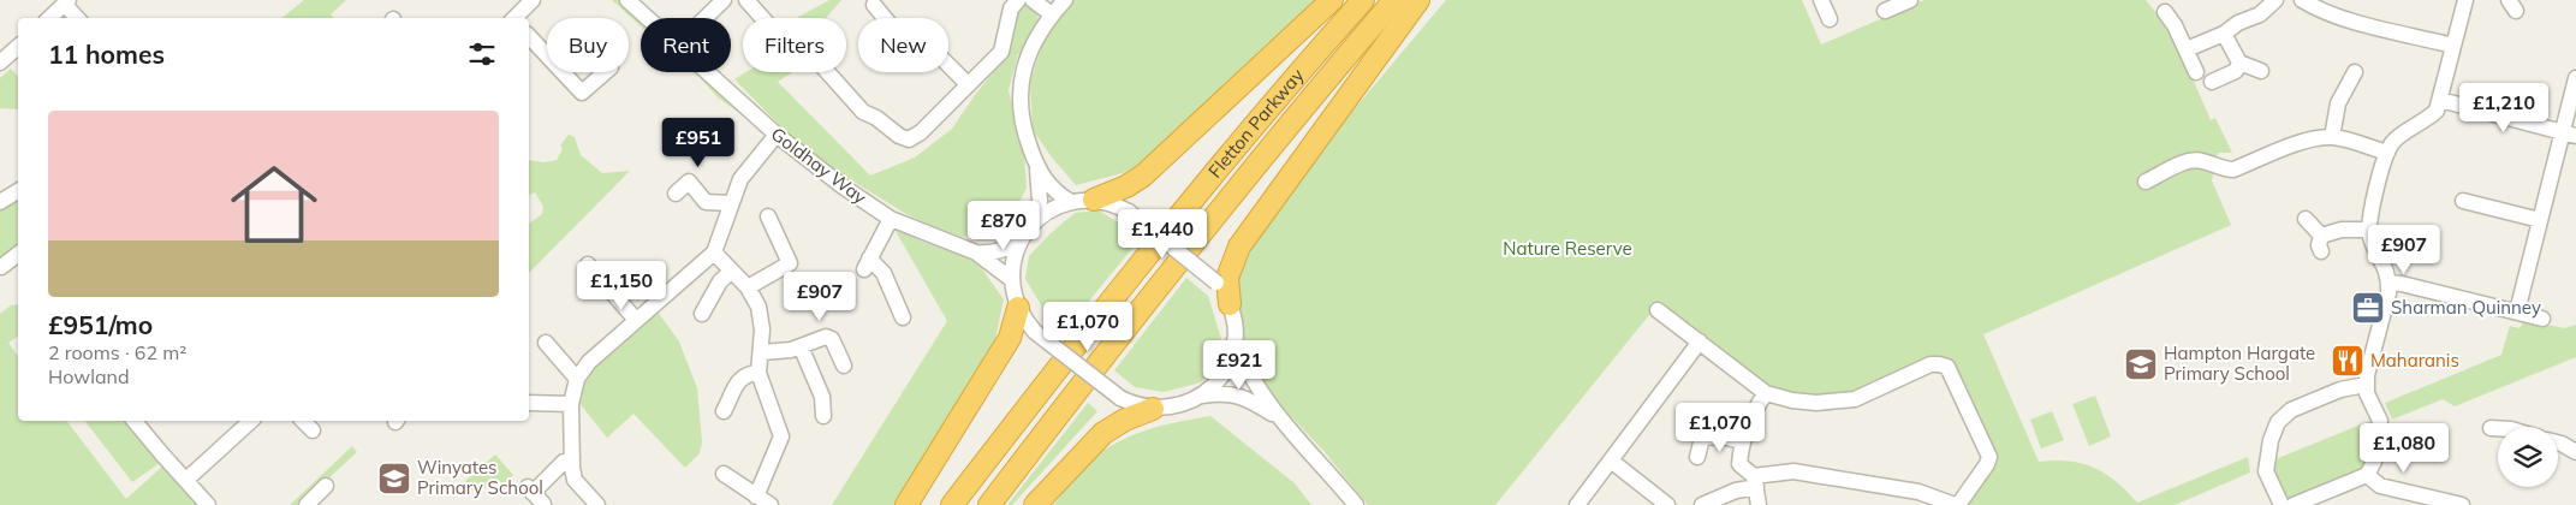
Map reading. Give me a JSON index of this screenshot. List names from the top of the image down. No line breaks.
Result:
{"streets":{"highway":["Fletton Parkway"],"street":["Goldhay Way"]},"parks":["Nature Reserve"],"places":{"office":["Sharman Quinney"],"restaurant":["Maharanis"],"school or university":["Hampton Hargate Primary School","Winyates Primary School"]},"page":{"chip":["Buy","Rent","Filters","New"],"heading":"11 homes","price":["£1,210","£951","£870","£1,440","£907","£1,150","£907","£1,070","£921","£1,070","£1,080"],"list":[{"name":"£951/mo","note":"2 rooms · 62 m² · Howland"}]}}
